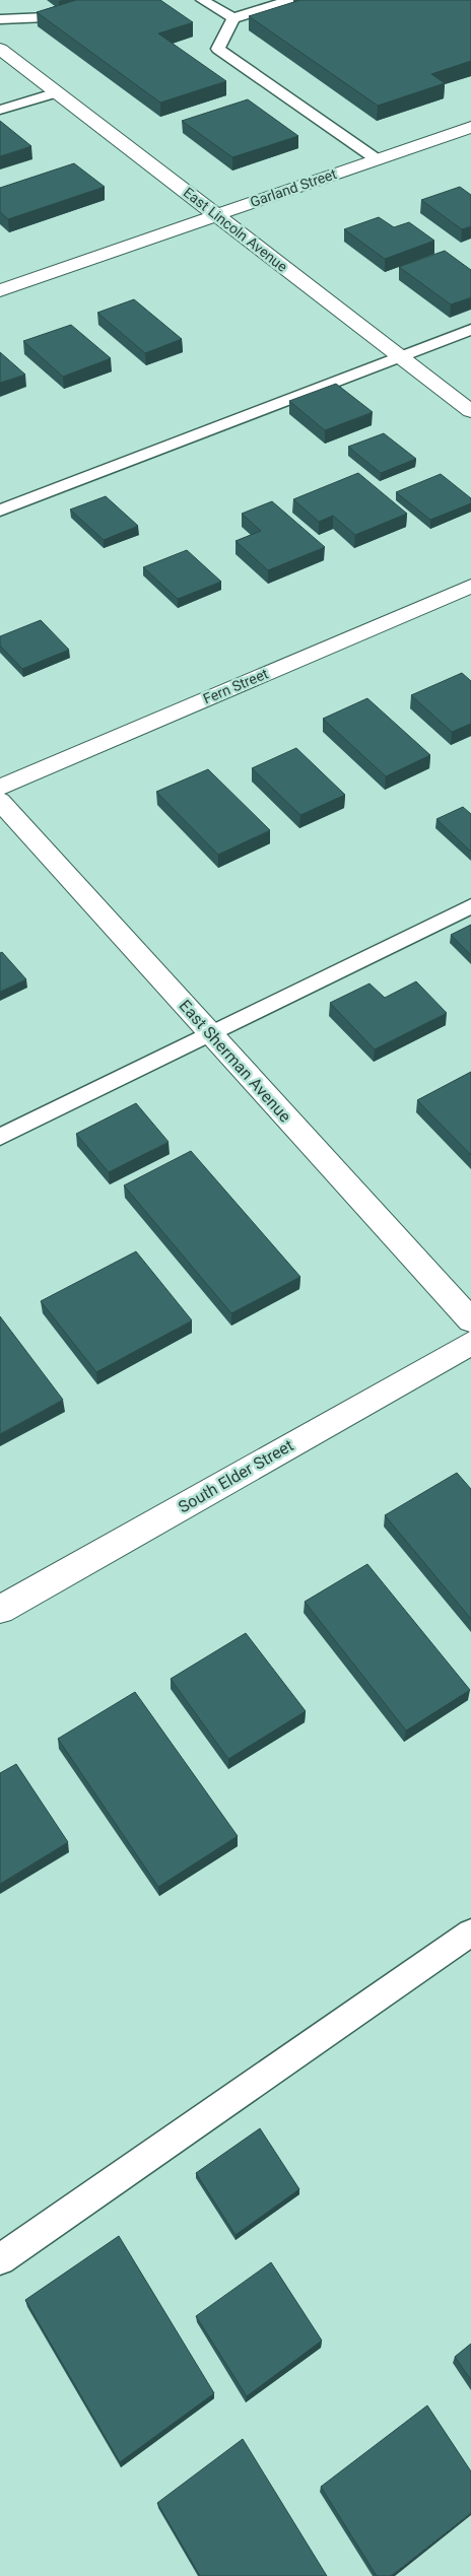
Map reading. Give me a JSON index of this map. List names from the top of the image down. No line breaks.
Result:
{"streets":{"street":["Garland Street","East Lincoln Avenue","Fern Street","East Sherman Avenue","South Elder Street"]},"crossings":[["Garland Street","East Lincoln Avenue"]]}
